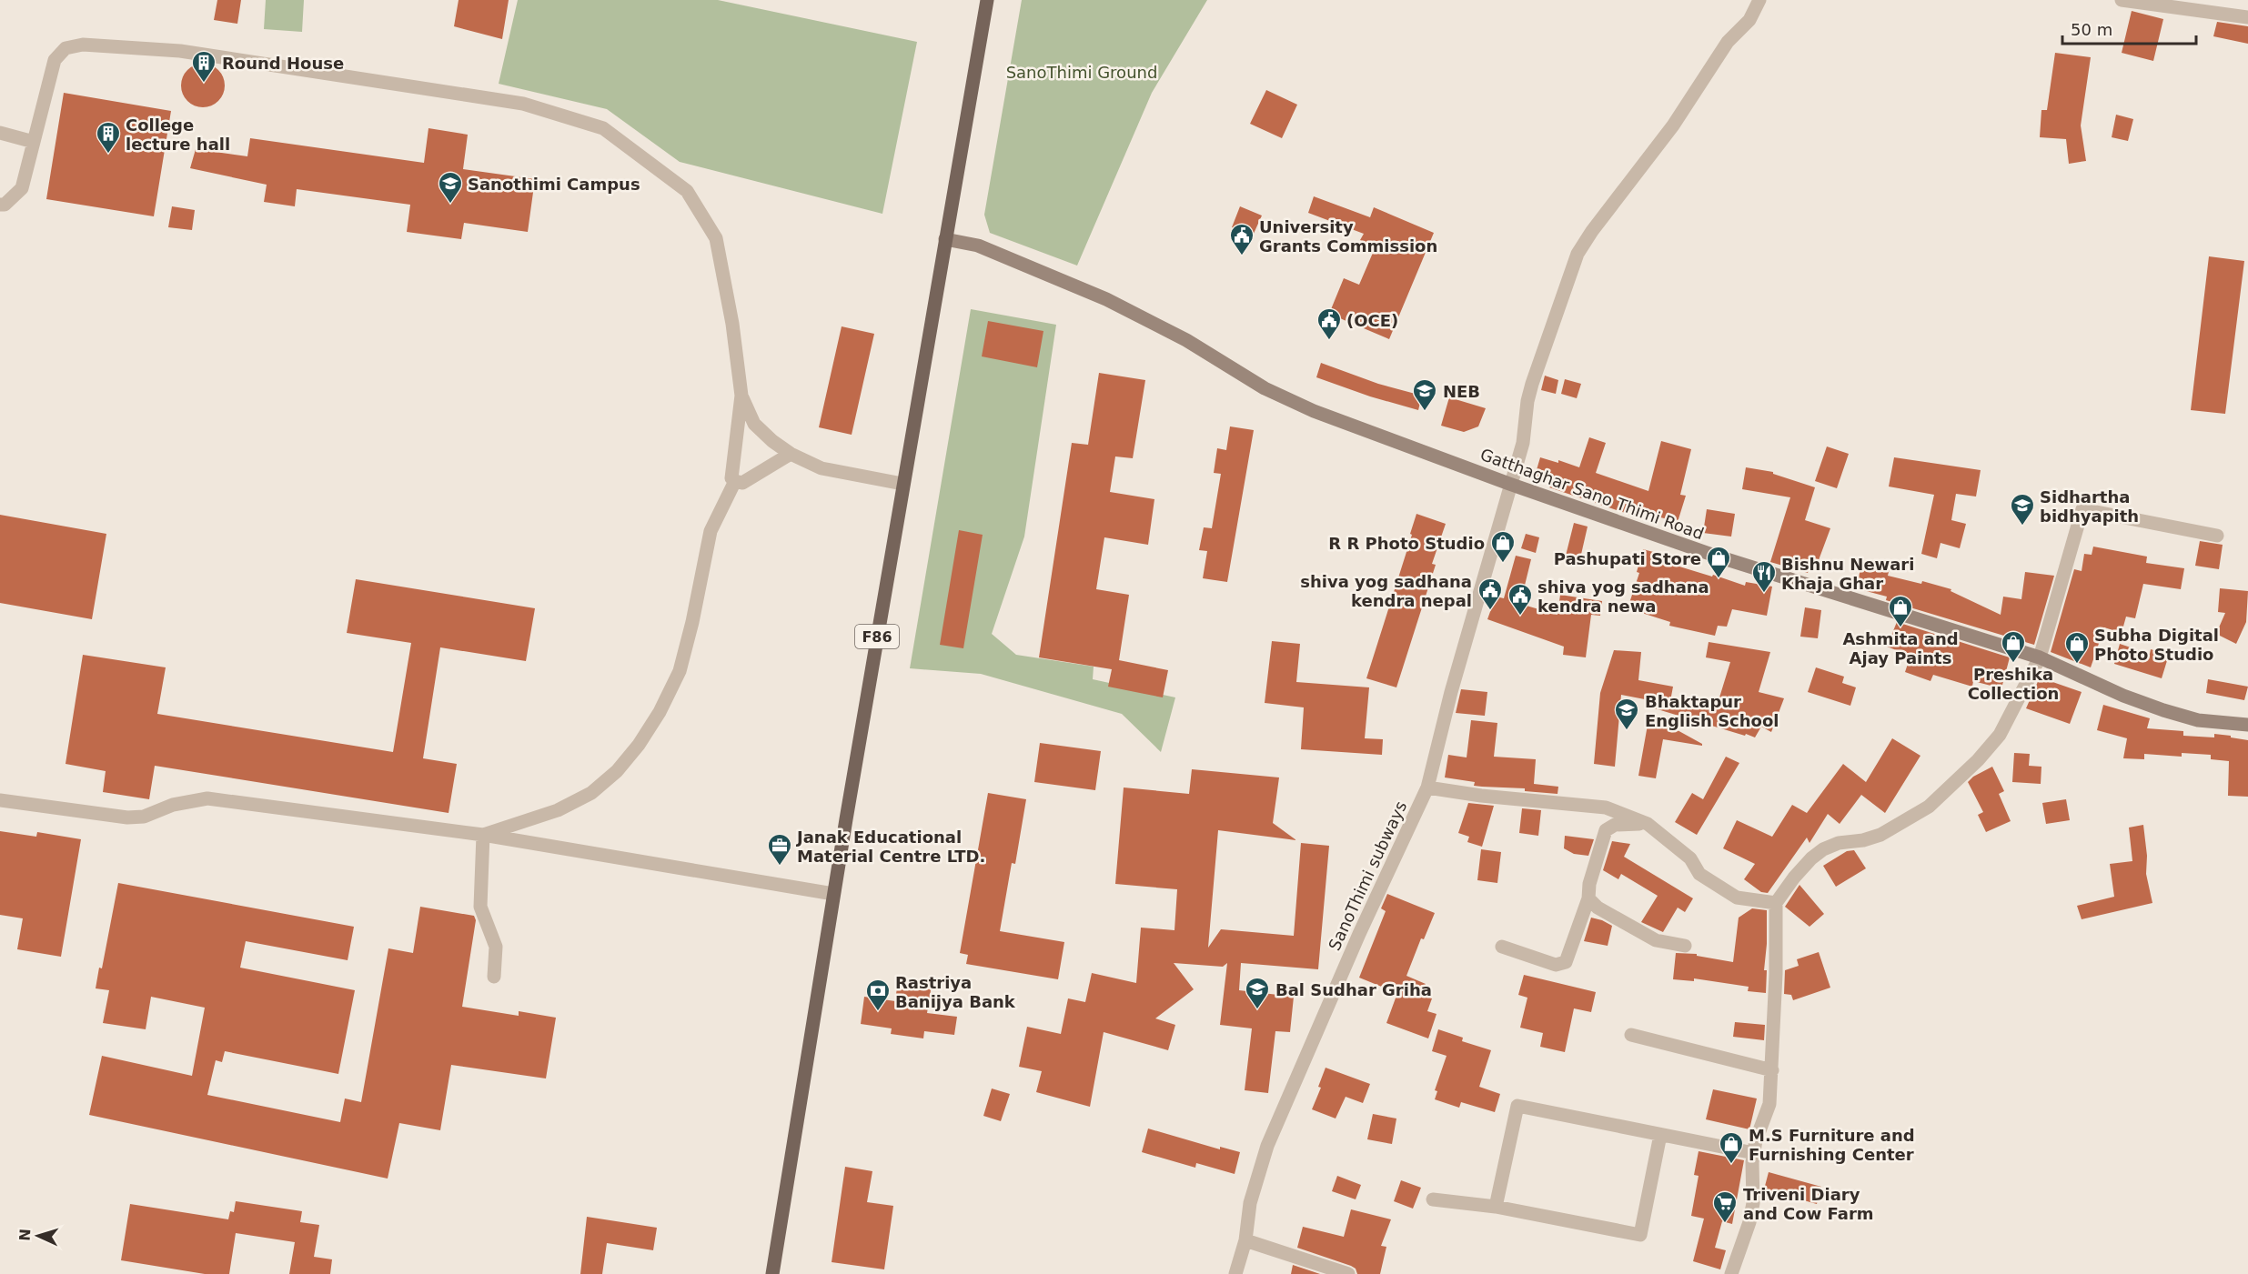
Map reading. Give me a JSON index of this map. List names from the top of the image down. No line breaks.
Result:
{"streets":{"main road":["Gatthaghar Sano Thimi Road","F86"],"street":["SanoThimi subways"]},"crossings":[["Gatthaghar Sano Thimi Road","F86"],["Gatthaghar Sano Thimi Road","SanoThimi subways"]],"parks":["SanoThimi Ground"],"places":{"building":["Round House","College lecture hall"],"school or university":["Sanothimi Campus","NEB","Sidhartha bidhyapith","Bhaktapur English School","Bal Sudhar Griha"],"public building":["University Grants Commission","(OCE)","shiva yog sadhana kendra nepal","shiva yog sadhana kendra newa"],"shop":["R R Photo Studio","Pashupati Store","Ashmita and Ajay Paints","Preshika Collection","Subha Digital Photo Studio","M.S Furniture and Furnishing Center"],"restaurant":["Bishnu Newari Khaja Ghar"],"office":["Janak Educational Material Centre LTD."],"bank":["Rastriya Banijya Bank"],"supermarket":["Triveni Diary and Cow Farm"]},"scale_bar":"50 m","north":"left"}
